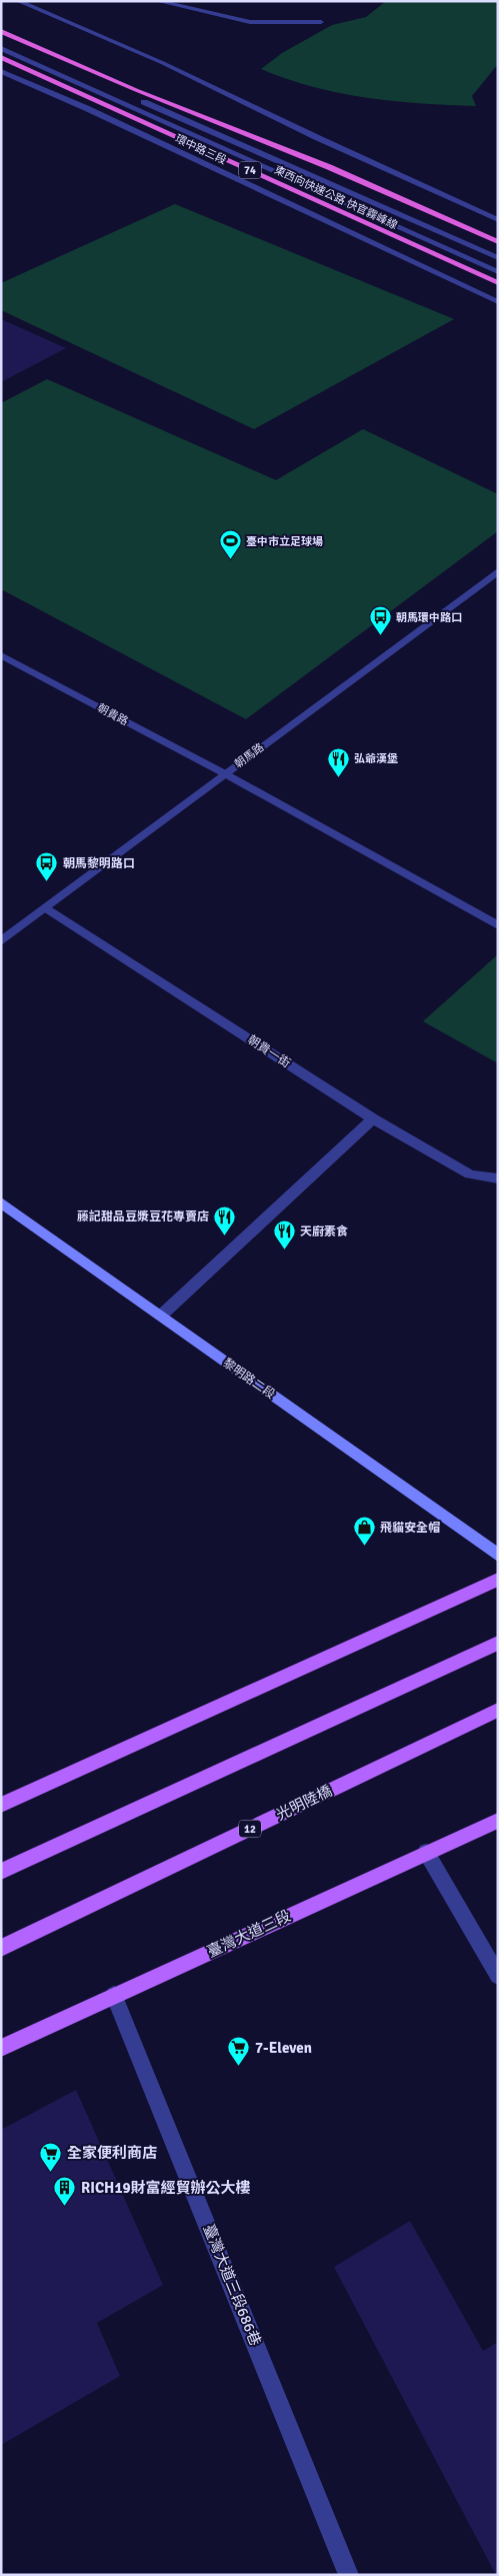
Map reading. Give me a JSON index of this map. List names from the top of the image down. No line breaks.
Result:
{"streets":{"highway":["74","東西向快速公路 快官霧峰線"],"main road":["黎明路二段","光明陸橋","12","臺灣大道三段"],"street":["環中路三段","朝貴路","朝馬路","朝貴一街","臺灣大道三段686巷"]},"crossings":[["朝貴路","朝馬路"],["朝馬路","朝貴一街"],["臺灣大道三段","臺灣大道三段686巷"]],"places":{"sports":["臺中市立足球場"],"bus stop":["朝馬環中路口","朝馬黎明路口"],"restaurant":["弘爺漢堡","藤記甜品豆漿豆花專賣店","天廚素食"],"shop":["飛貓安全帽"],"supermarket":["7-Eleven","全家便利商店"],"building":["RICH19財富經貿辦公大樓"]}}
